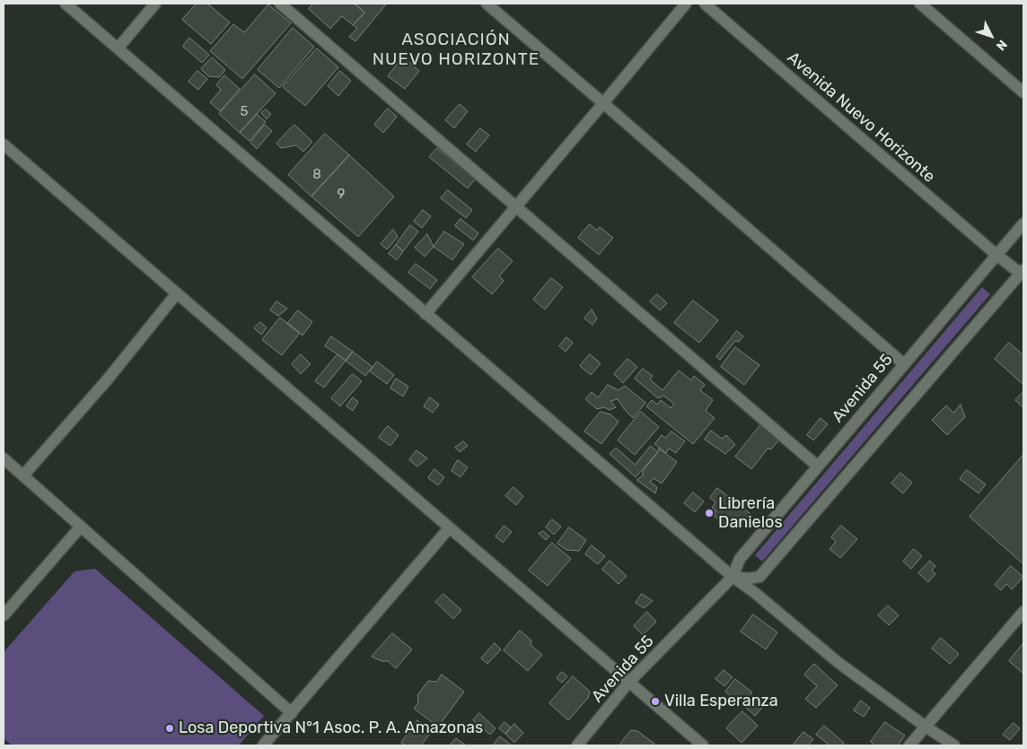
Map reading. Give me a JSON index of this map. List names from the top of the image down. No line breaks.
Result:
{"streets":{"street":["Avenida Nuevo Horizonte","Avenida 55"]},"crossings":[["Avenida Nuevo Horizonte","Avenida 55"]],"districts":["ASOCIACIÓN NUEVO HORIZONTE"],"places":["Librería Danielos","Villa Esperanza","Losa Deportiva N°1 Asoc. P. A. Amazonas"],"house_numbers":["5","8","9"],"north":"bottom right"}
